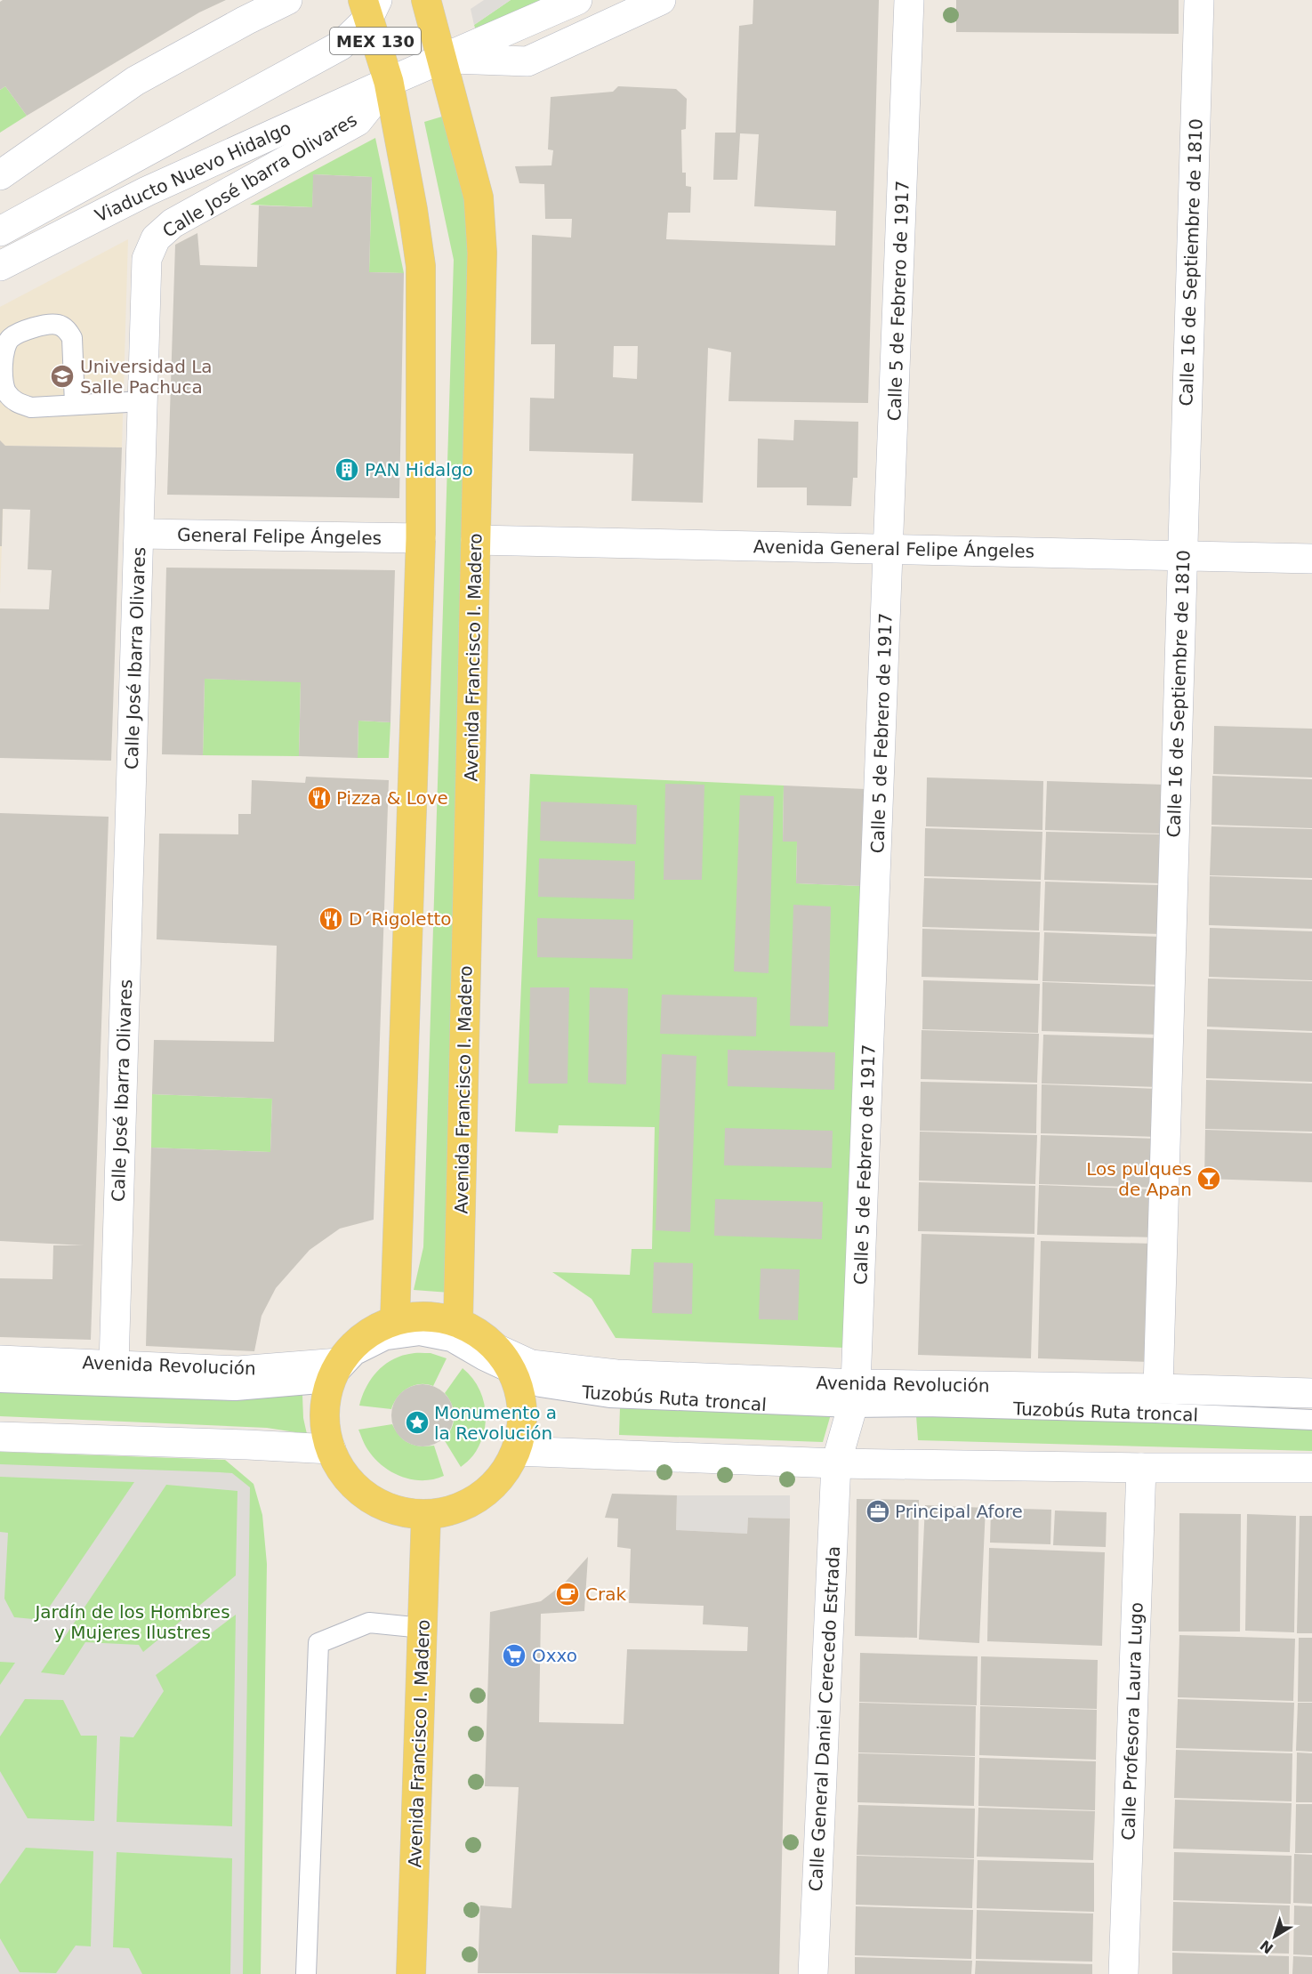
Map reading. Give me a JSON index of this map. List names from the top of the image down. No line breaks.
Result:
{"streets":{"main road":["MEX 130","Avenida Francisco I. Madero"],"street":["Viaducto Nuevo Hidalgo","Calle José Ibarra Olivares","Calle 16 de Septiembre de 1810","Calle 5 de Febrero de 1917","General Felipe Ángeles","Avenida General Felipe Ángeles","Avenida Revolución","Calle General Daniel Cerecedo Estrada","Calle Profesora Laura Lugo"],"lane":["Tuzobús Ruta troncal"]},"crossings":[["MEX 130","Viaducto Nuevo Hidalgo"],["MEX 130","Calle José Ibarra Olivares"],["Viaducto Nuevo Hidalgo","Calle José Ibarra Olivares"],["Viaducto Nuevo Hidalgo","Avenida Francisco I. Madero"],["Calle José Ibarra Olivares","General Felipe Ángeles"],["Calle José Ibarra Olivares","Avenida Revolución"],["Calle 16 de Septiembre de 1810","Avenida General Felipe Ángeles"],["Calle 16 de Septiembre de 1810","Avenida Revolución"],["Calle 5 de Febrero de 1917","Avenida General Felipe Ángeles"],["Calle 5 de Febrero de 1917","Avenida Revolución"],["Calle 5 de Febrero de 1917","Tuzobús Ruta troncal"],["Calle 5 de Febrero de 1917","Calle General Daniel Cerecedo Estrada"],["Avenida General Felipe Ángeles","Avenida Francisco I. Madero"],["Avenida Francisco I. Madero","Avenida Revolución"],["Avenida Revolución","Tuzobús Ruta troncal"]],"parks":["Jardín de los Hombres y Mujeres Ilustres"],"places":{"school or university":["Universidad La Salle Pachuca"],"building":["PAN Hidalgo"],"restaurant":["Pizza & Love","D´Rigoletto"],"bar":["Los pulques de Apan"],"place":["Monumento a la Revolución"],"office":["Principal Afore"],"cafe":["Crak"],"supermarket":["Oxxo"]},"north":"bottom left"}
